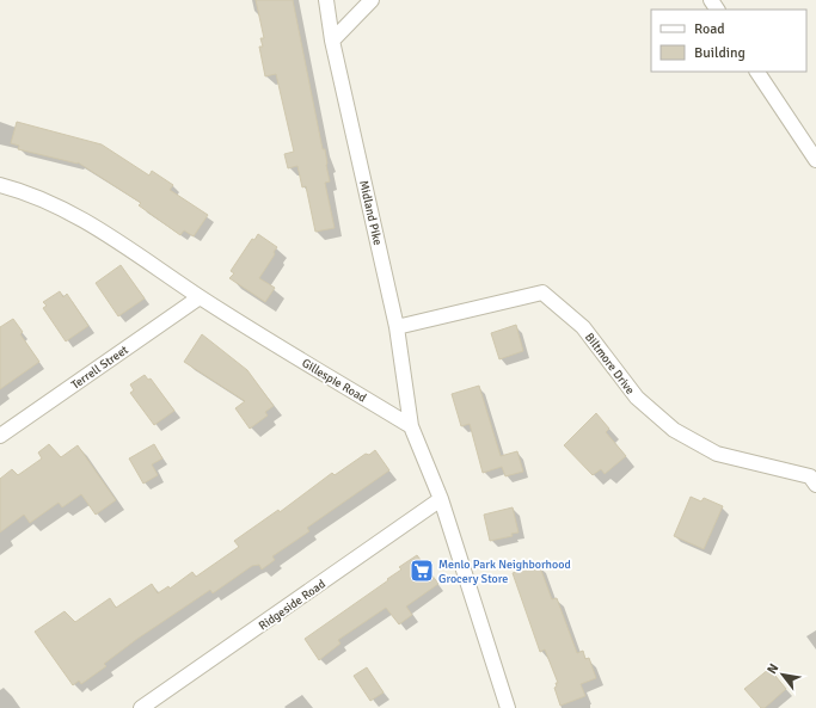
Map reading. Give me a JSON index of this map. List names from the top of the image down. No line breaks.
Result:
{"streets":{"street":["Midland Pike","Biltmore Drive","Terrell Street","Gillespie Road","Ridgeside Road"]},"crossings":[["Midland Pike","Biltmore Drive"],["Midland Pike","Gillespie Road"],["Terrell Street","Gillespie Road"]],"places":{"supermarket":["Menlo Park Neighborhood Grocery Store"]},"legend":["Road","Building"],"north":"top left"}
